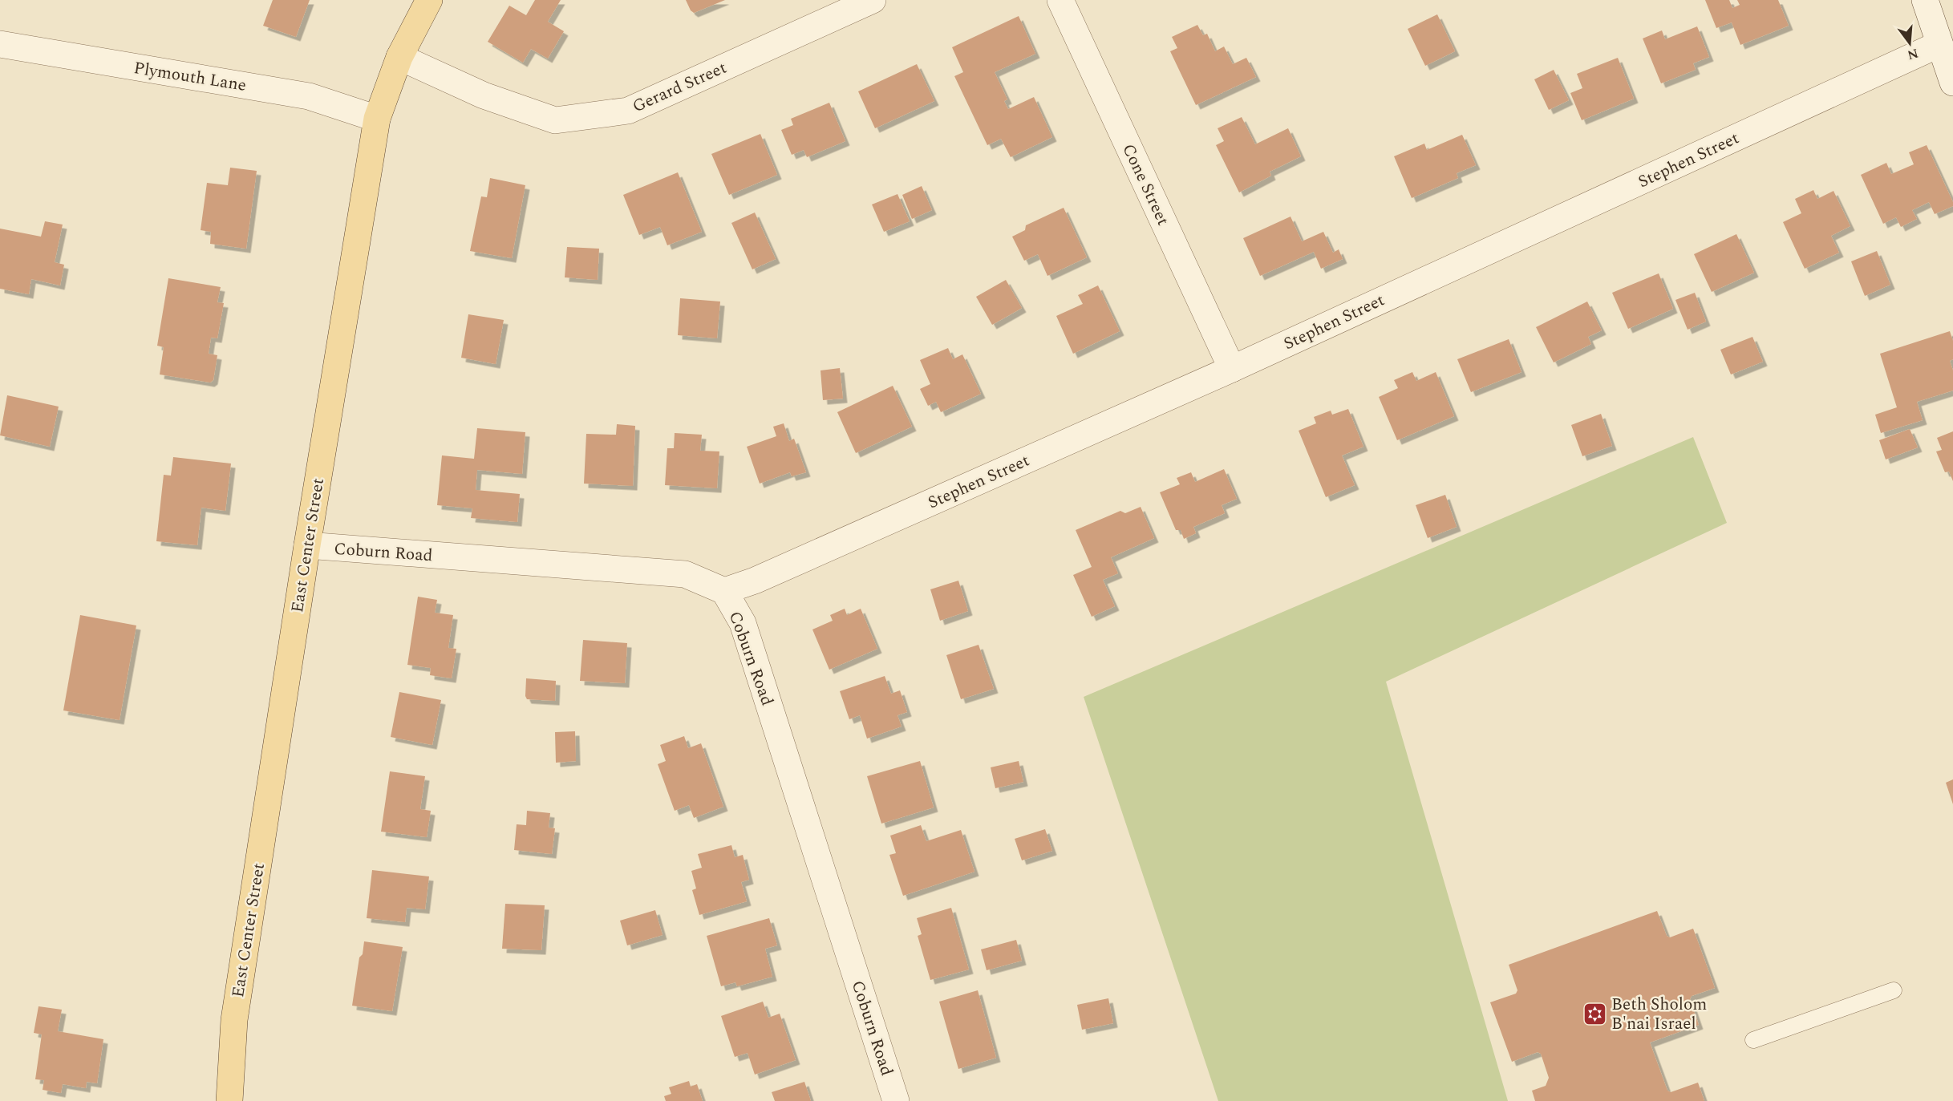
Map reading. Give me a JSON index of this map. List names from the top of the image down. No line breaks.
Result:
{"streets":{"main road":["East Center Street"],"street":["Plymouth Lane","Gerard Street","Stephen Street","Cone Street","Coburn Road"]},"crossings":[["Plymouth Lane","East Center Street"],["Gerard Street","East Center Street"],["Stephen Street","Cone Street"],["Stephen Street","Coburn Road"],["East Center Street","Coburn Road"]],"places":{"synagogue":["Beth Sholom B'nai Israel"]},"north":"bottom"}
